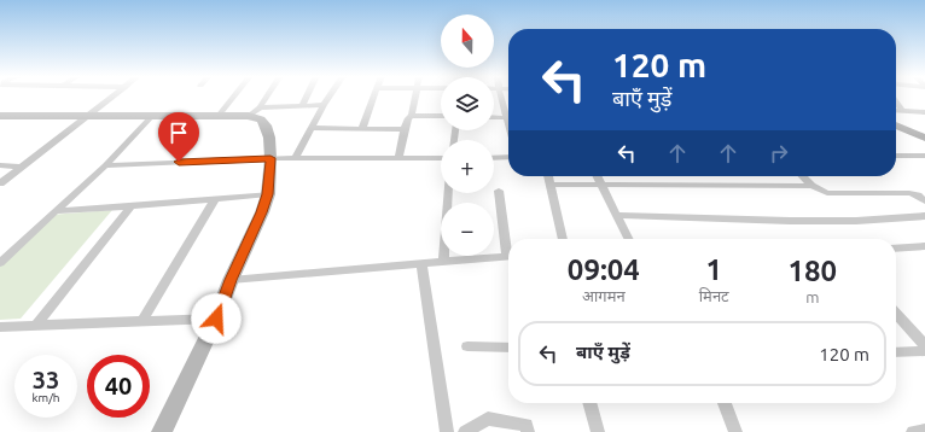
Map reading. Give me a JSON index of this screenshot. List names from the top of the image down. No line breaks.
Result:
{"north":"top","page":{"map_buttons":["+","−"],"turn":["120 m","बाएँ मुड़ें"],"eta":["09:04","आगमन","1","मिनट","180","m"],"list":[{"name":"बाएँ मुड़ें","value":"120 m"}],"speed":"33 km/h","limit":"40"}}
